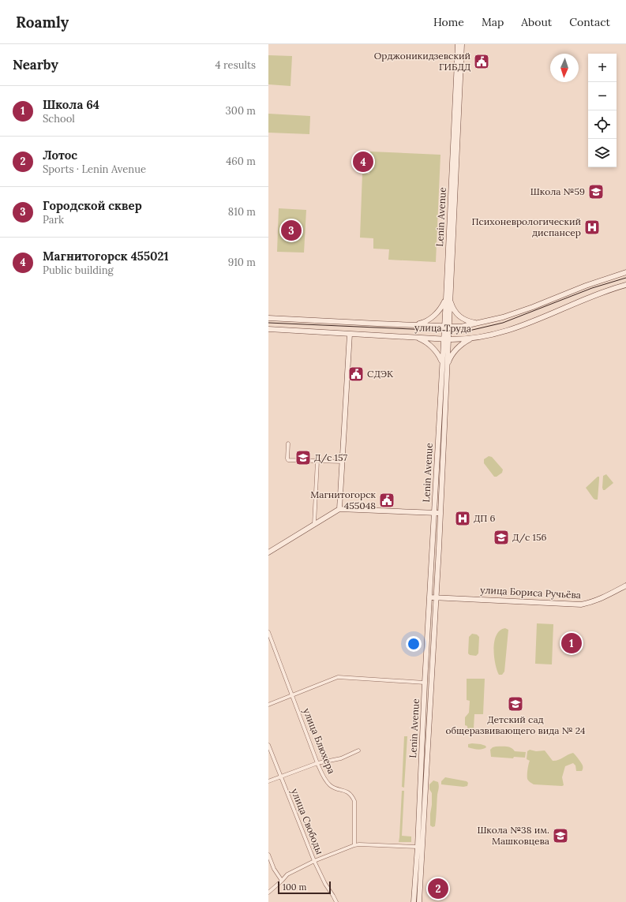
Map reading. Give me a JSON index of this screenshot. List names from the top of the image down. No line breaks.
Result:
{"streets":{"main road":["Lenin Avenue","улица Труда","улица Бориса Ручьёва"],"street":["улица Блюхера","улица Свободы"]},"crossings":[["Lenin Avenue","улица Труда"],["Lenin Avenue","улица Бориса Ручьёва"]],"places":{"public building":["Орджоникидзевский ГИБДД","СДЭК","Магнитогорск 455048"],"school or university":["Школа №59","Д/с 157","Д/с 156","Детский сад общеразвивающего вида № 24","Школа №38 им. Машковцева"],"hospital":["Психоневрологический диспансер","ДП 6"]},"scale_bar":"100 m","north":"bottom","page":{"header":"Roamly","nav":["Home","Map","About","Contact"],"heading":["Nearby","4 results"],"map_buttons":["+","−"],"list":[{"mark":"1","name":"Школа 64","note":"School","value":"300 m"},{"mark":"2","name":"Лотос","note":"Sports · Lenin Avenue","value":"460 m"},{"mark":"3","name":"Городской сквер","note":"Park","value":"810 m"},{"mark":"4","name":"Магнитогорск 455021","note":"Public building","value":"910 m"}],"pins":["4","3","1","2"],"scale":"100 m"}}
